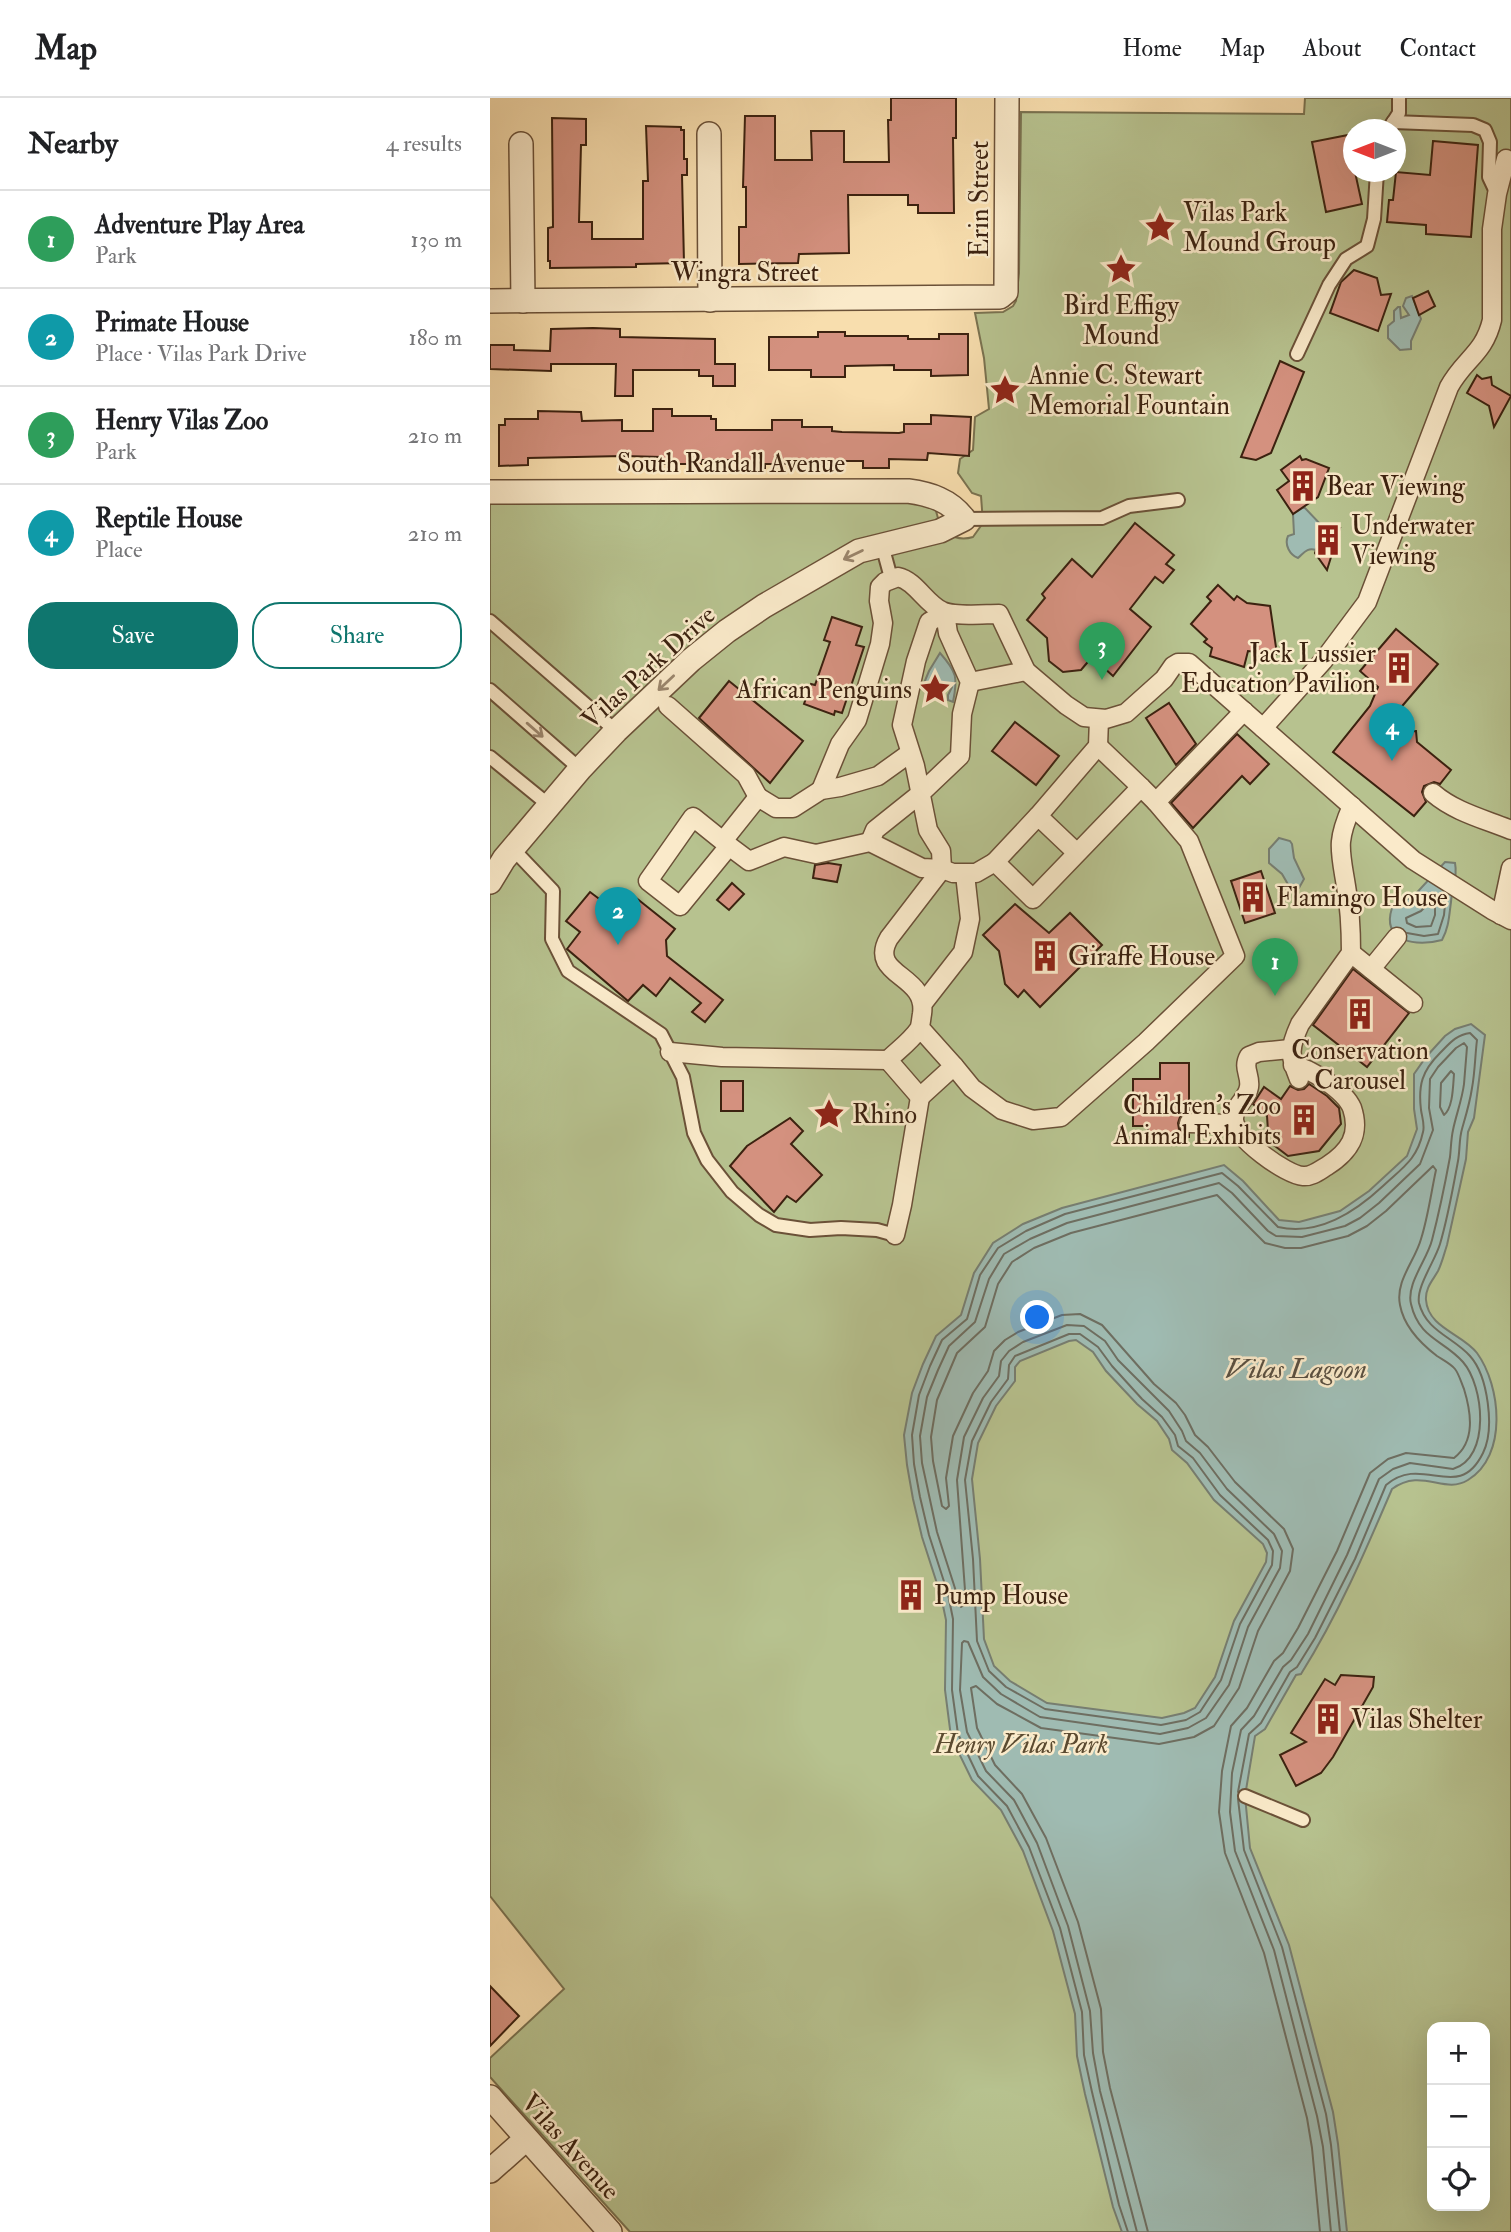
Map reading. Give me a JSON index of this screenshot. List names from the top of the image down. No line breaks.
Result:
{"streets":{"street":["Erin Street","Wingra Street","South Randall Avenue","Vilas Park Drive","Vilas Avenue"]},"crossings":[["Erin Street","Wingra Street"],["South Randall Avenue","Vilas Park Drive"]],"water":["Vilas Lagoon"],"parks":["Henry Vilas Park"],"places":{"place":["Vilas Park Mound Group","Bird Effigy Mound","Annie C. Stewart Memorial Fountain","African Penguins","Rhino"],"building":["Bear Viewing","Underwater Viewing","Jack Lussier Education Pavilion","Flamingo House","Giraffe House","Conservation Carousel","Children's Zoo Animal Exhibits","Pump House","Vilas Shelter"]},"north":"left","page":{"header":"Map","nav":["Home","Map","About","Contact"],"heading":["Nearby","4 results"],"list":[{"mark":"1","name":"Adventure Play Area","note":"Park","value":"130 m"},{"mark":"2","name":"Primate House","note":"Place · Vilas Park Drive","value":"180 m"},{"mark":"3","name":"Henry Vilas Zoo","note":"Park","value":"210 m"},{"mark":"4","name":"Reptile House","note":"Place","value":"210 m"}],"buttons":["Save","Share"],"pins":["3","4","2","1"],"map_buttons":["+","−"]}}
